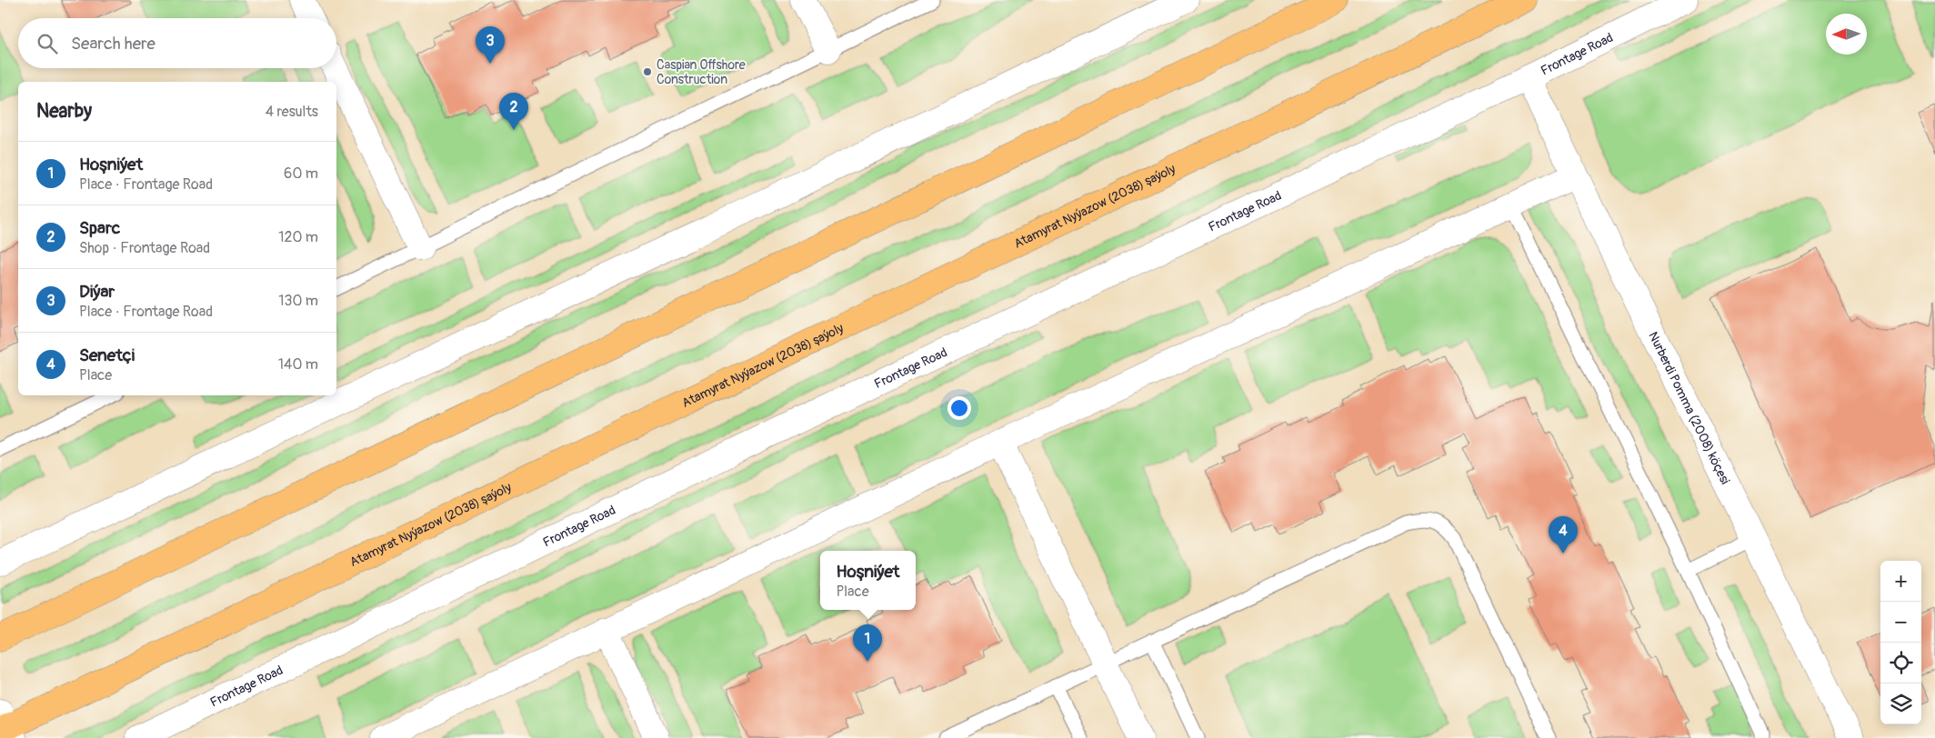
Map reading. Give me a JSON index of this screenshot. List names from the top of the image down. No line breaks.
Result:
{"streets":{"main road":["Atamyrat Nyýazow (2038) şaýoly"],"street":["Frontage Road","Nurberdi Pomma (2008) köçesi"]},"crossings":[["Frontage Road","Nurberdi Pomma (2008) köçesi"]],"places":["Caspian Offshore Construction"],"north":"left","page":{"search":"Search here","pins":["3","2","4","1"],"heading":["Nearby","4 results"],"list":[{"mark":"1","name":"Hoşniýet","note":"Place · Frontage Road","value":"60 m"},{"mark":"2","name":"Sparc","note":"Shop · Frontage Road","value":"120 m"},{"mark":"3","name":"Diýar","note":"Place · Frontage Road","value":"130 m"},{"mark":"4","name":"Senetçi","note":"Place","value":"140 m"}],"popup":["Hoşniýet","Place"],"map_buttons":["+","−"]}}
